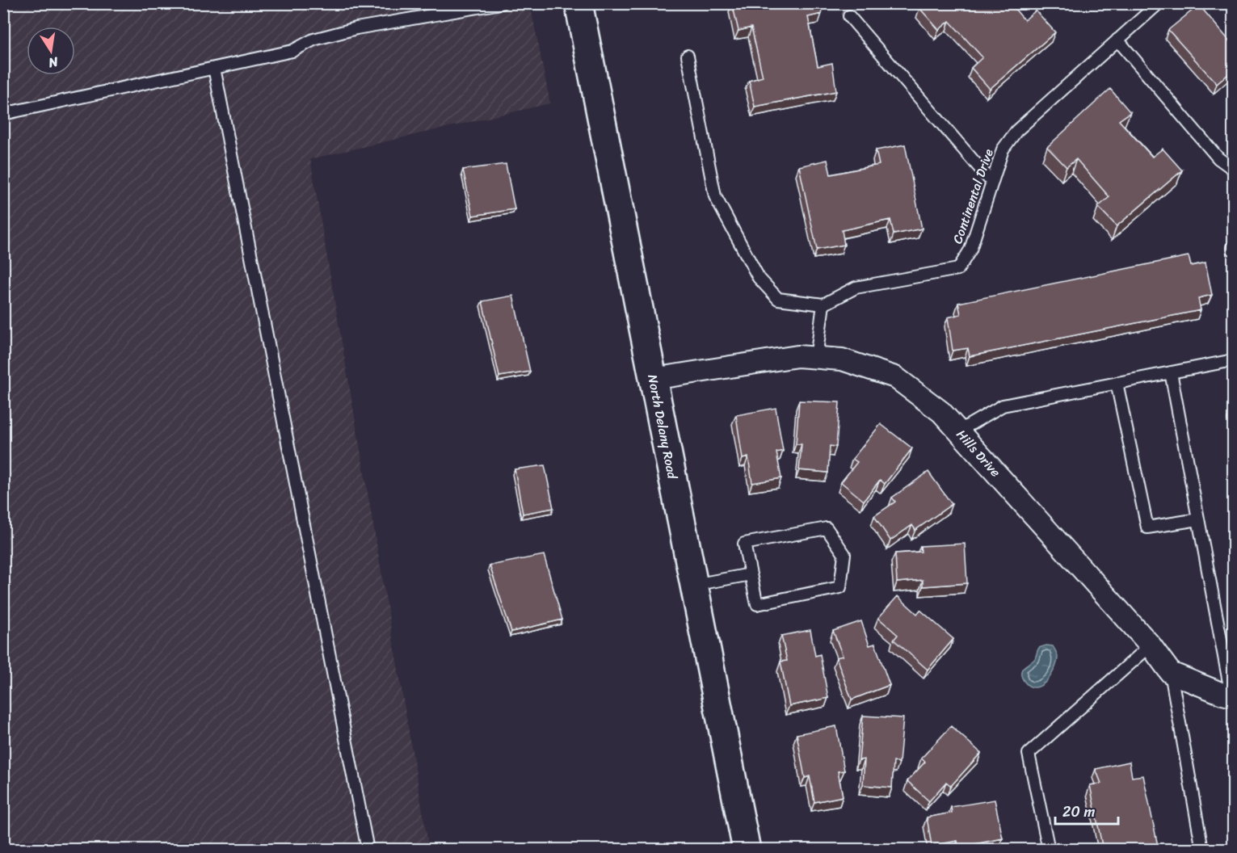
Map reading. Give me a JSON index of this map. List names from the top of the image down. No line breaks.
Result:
{"streets":{"street":["North Delany Road","Hills Drive"],"lane":["Continental Drive"]},"crossings":[["North Delany Road","Hills Drive"]],"scale_bar":"20 m","north":"bottom"}
